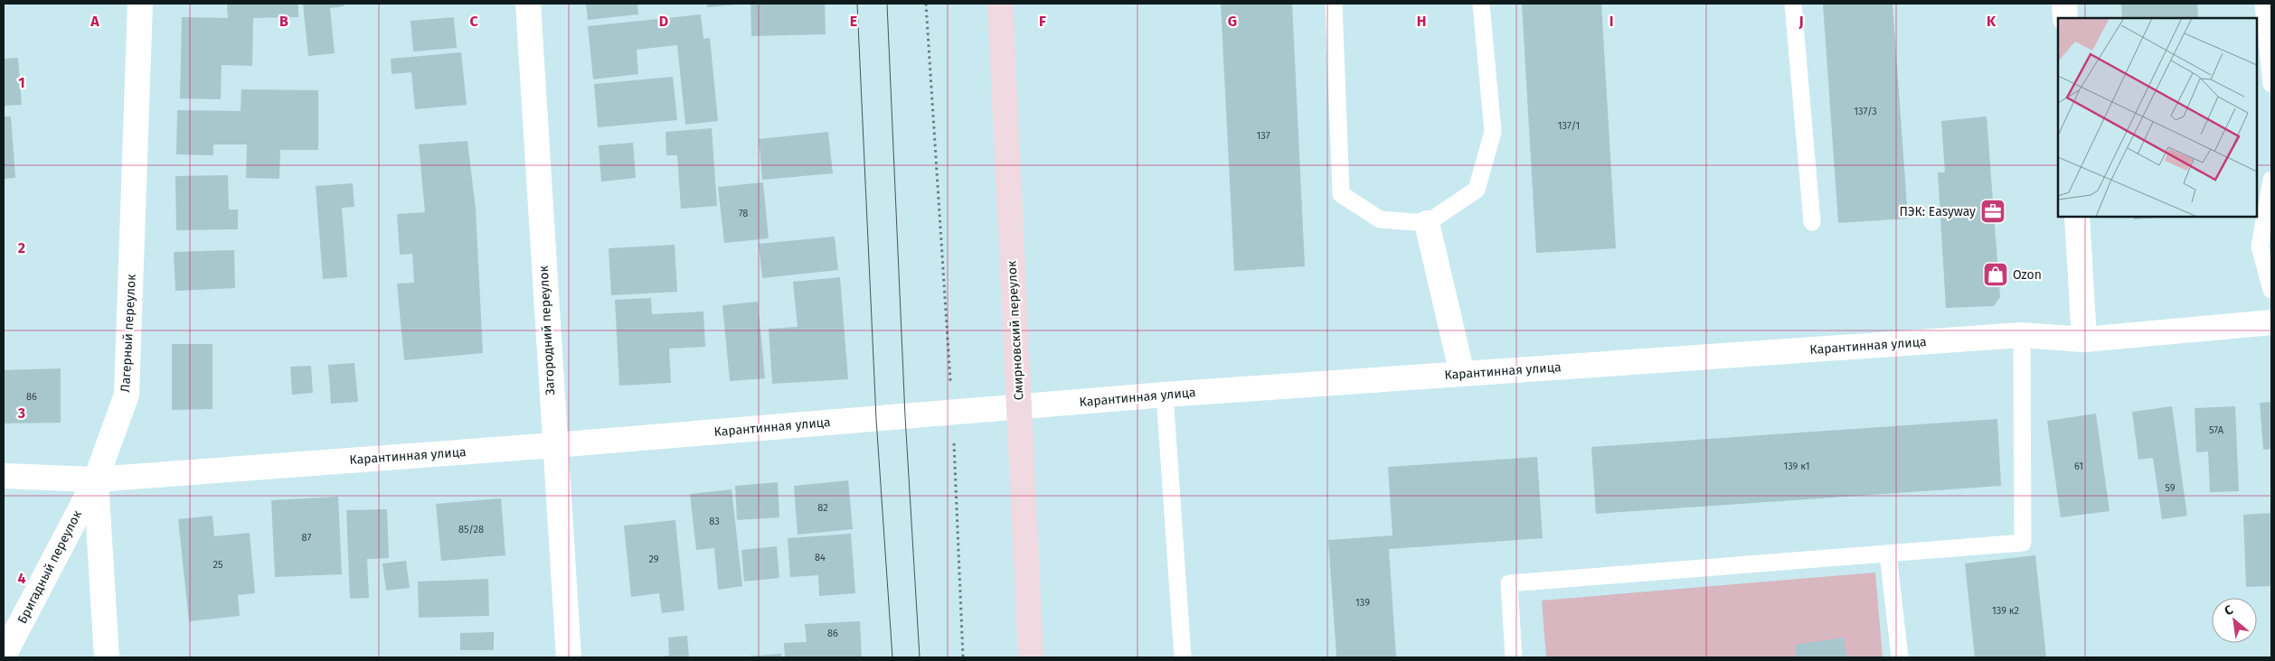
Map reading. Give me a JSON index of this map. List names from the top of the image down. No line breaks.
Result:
{"streets":{"main road":["Смирновский переулок"],"street":["Загородний переулок","Лагерный переулок","Карантинная улица","Бригадный переулок"]},"crossings":[["Загородний переулок","Карантинная улица"],["Смирновский переулок","Карантинная улица"],["Лагерный переулок","Карантинная улица"],["Лагерный переулок","Бригадный переулок"],["Карантинная улица","Бригадный переулок"]],"places":{"office":["ПЭК: Easyway"],"shop":["Ozon"]},"house_numbers":["137/3","137/1","137","78","86","57А","139 к1","61","59","82","83","85/28","87","84","29","25","139","139 к2","86"],"north":"top left","grid":{"columns":["A","B","C","D","E","F","G","H","I","J","K"],"rows":["1","2","3","4"]}}
